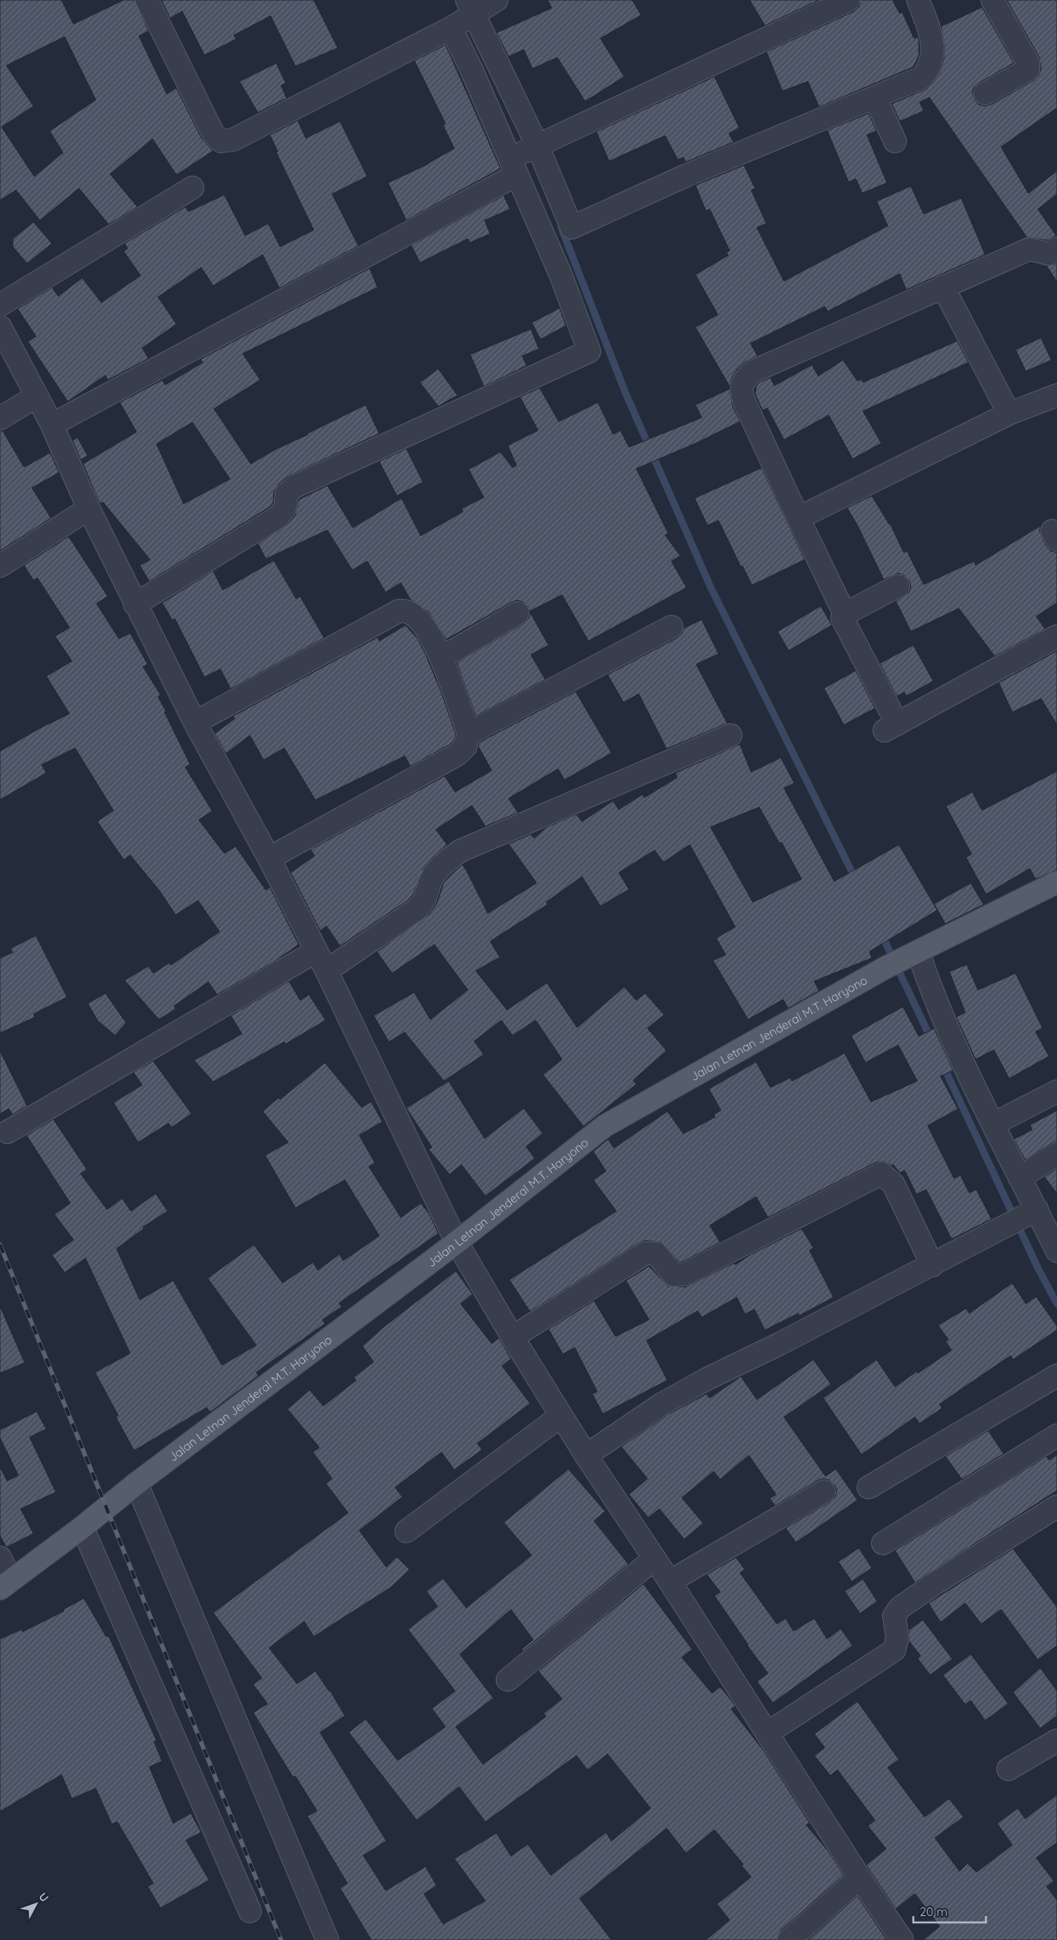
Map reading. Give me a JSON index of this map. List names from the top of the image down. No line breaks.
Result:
{"streets":{"main road":["Jalan Letnan Jenderal M.T. Haryono"]},"scale_bar":"20 m","north":"top right"}
